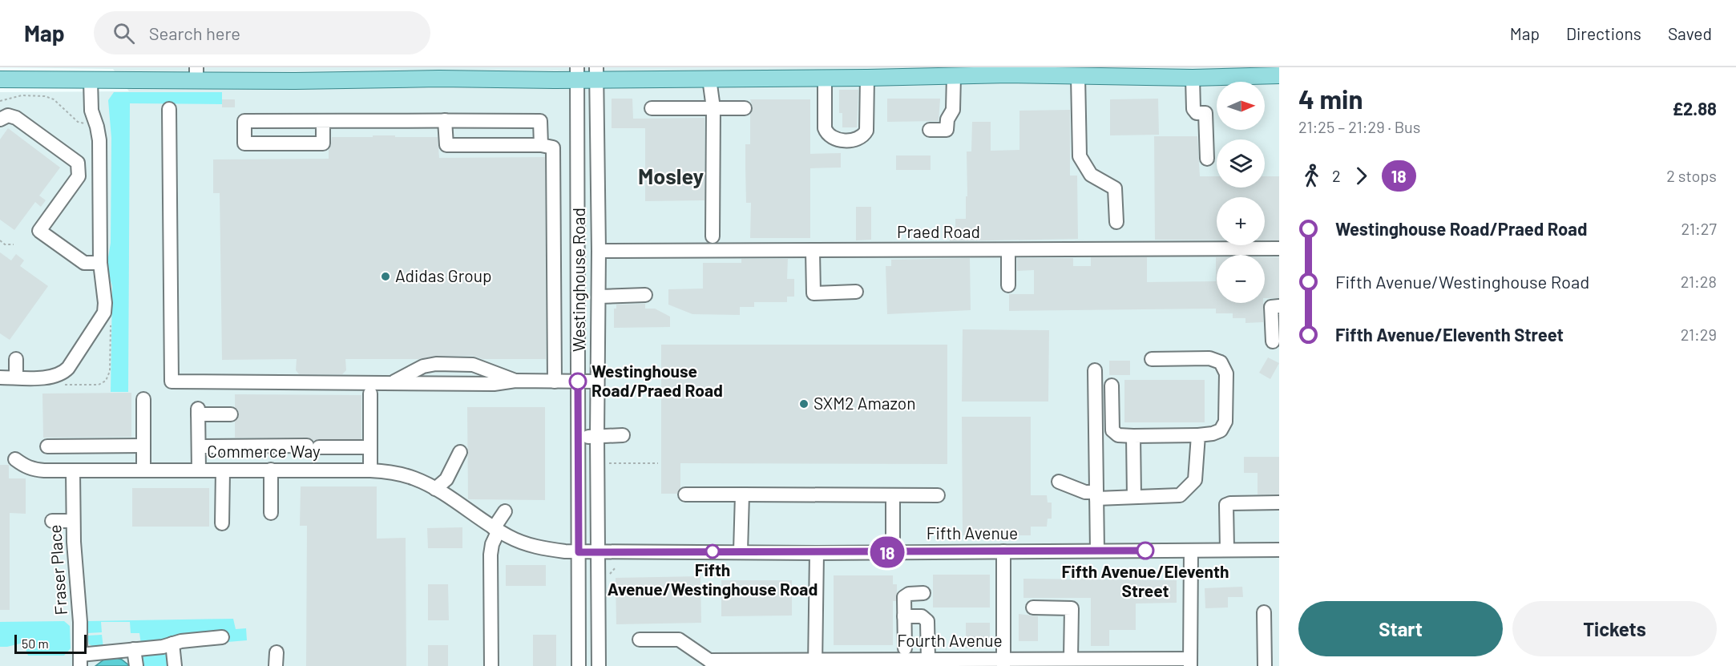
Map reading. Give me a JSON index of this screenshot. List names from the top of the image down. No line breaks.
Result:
{"streets":{"street":["Praed Road","Westinghouse Road","Commerce Way","Fifth Avenue","Fraser Place","Fourth Avenue"]},"crossings":[["Praed Road","Westinghouse Road"],["Westinghouse Road","Commerce Way"],["Westinghouse Road","Fifth Avenue"],["Commerce Way","Fifth Avenue"],["Commerce Way","Fraser Place"]],"districts":["Mosley"],"places":["Adidas Group","Westinghouse Road/Praed Road","SXM2 Amazon","Fifth Avenue/Eleventh Street","Fifth Avenue/Westinghouse Road"],"lines":["bus line 18"],"scale_bar":"50 m","north":"right","page":{"header":"Map","search":"Search here","nav":["Map","Directions","Saved"],"on_map":"18","heading":["4 min","21:25 – 21:29 · Bus","£2.88"],"map_buttons":["+","−"],"legs":["2","18","2 stops"],"list":[{"name":"Westinghouse Road/Praed Road","value":"21:27"},{"name":"Fifth Avenue/Westinghouse Road","value":"21:28"},{"name":"Fifth Avenue/Eleventh Street","value":"21:29"}],"buttons":["Start","Tickets"],"scale":"50 m"}}
